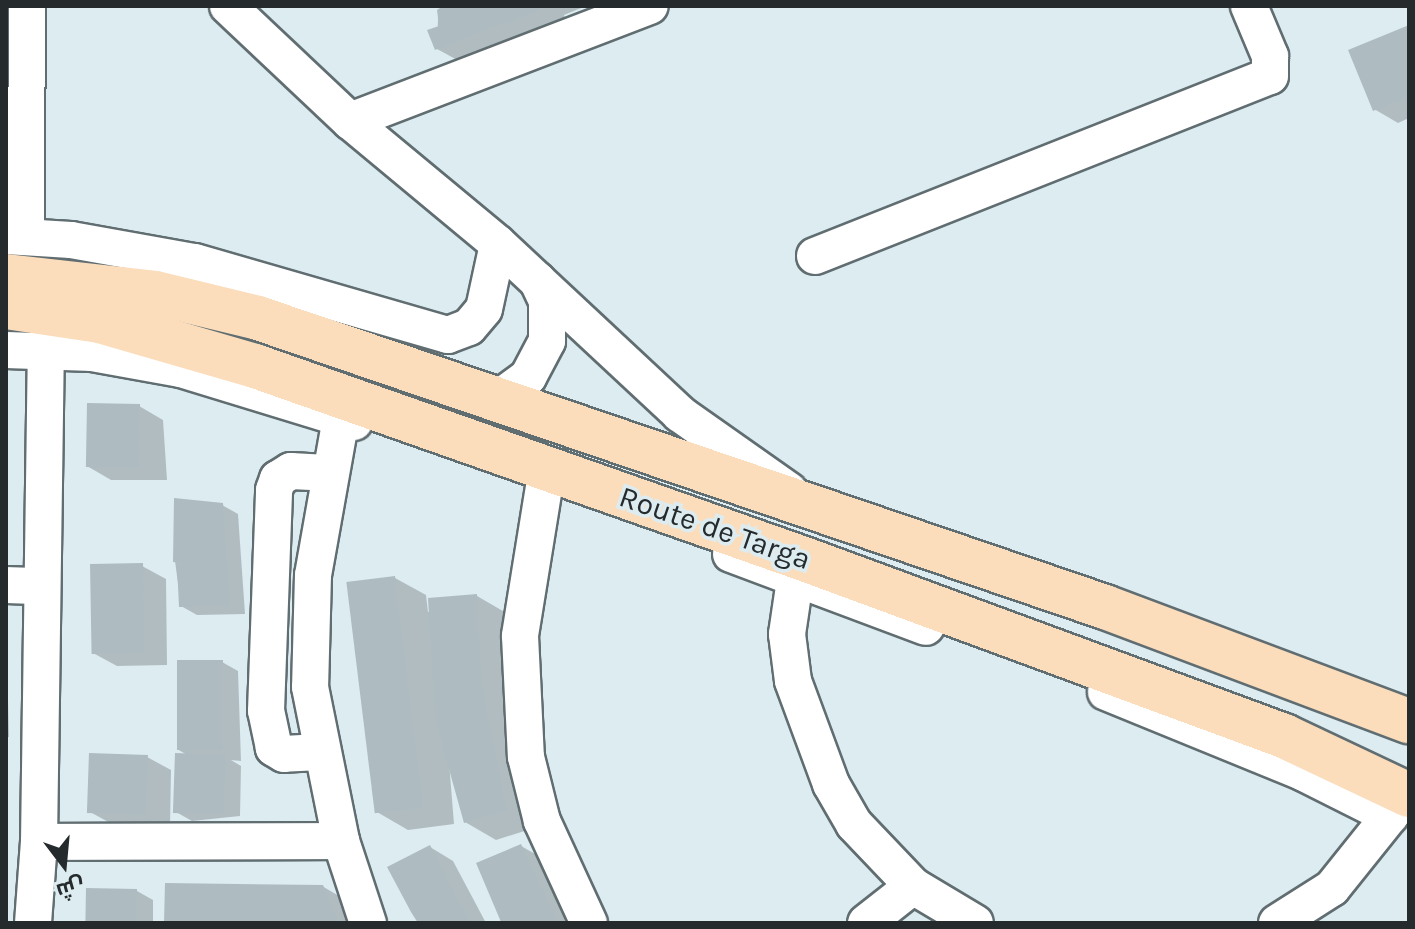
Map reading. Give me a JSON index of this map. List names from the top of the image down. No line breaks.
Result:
{"streets":{"main road":["Route de Targa"]},"north":"bottom"}
